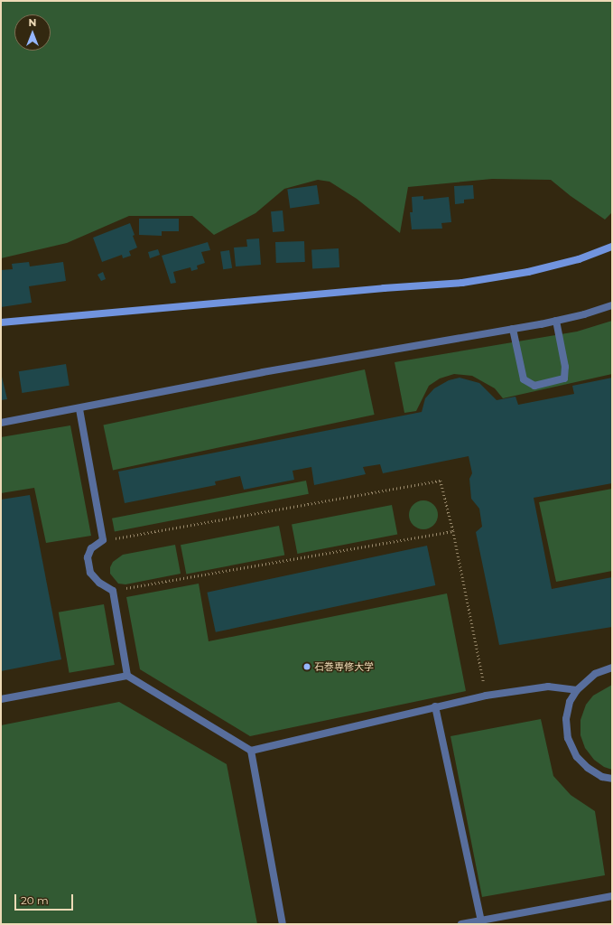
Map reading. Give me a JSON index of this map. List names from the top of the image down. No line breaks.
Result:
{"places":["石巻専修大学"],"scale_bar":"20 m","north":"top"}
